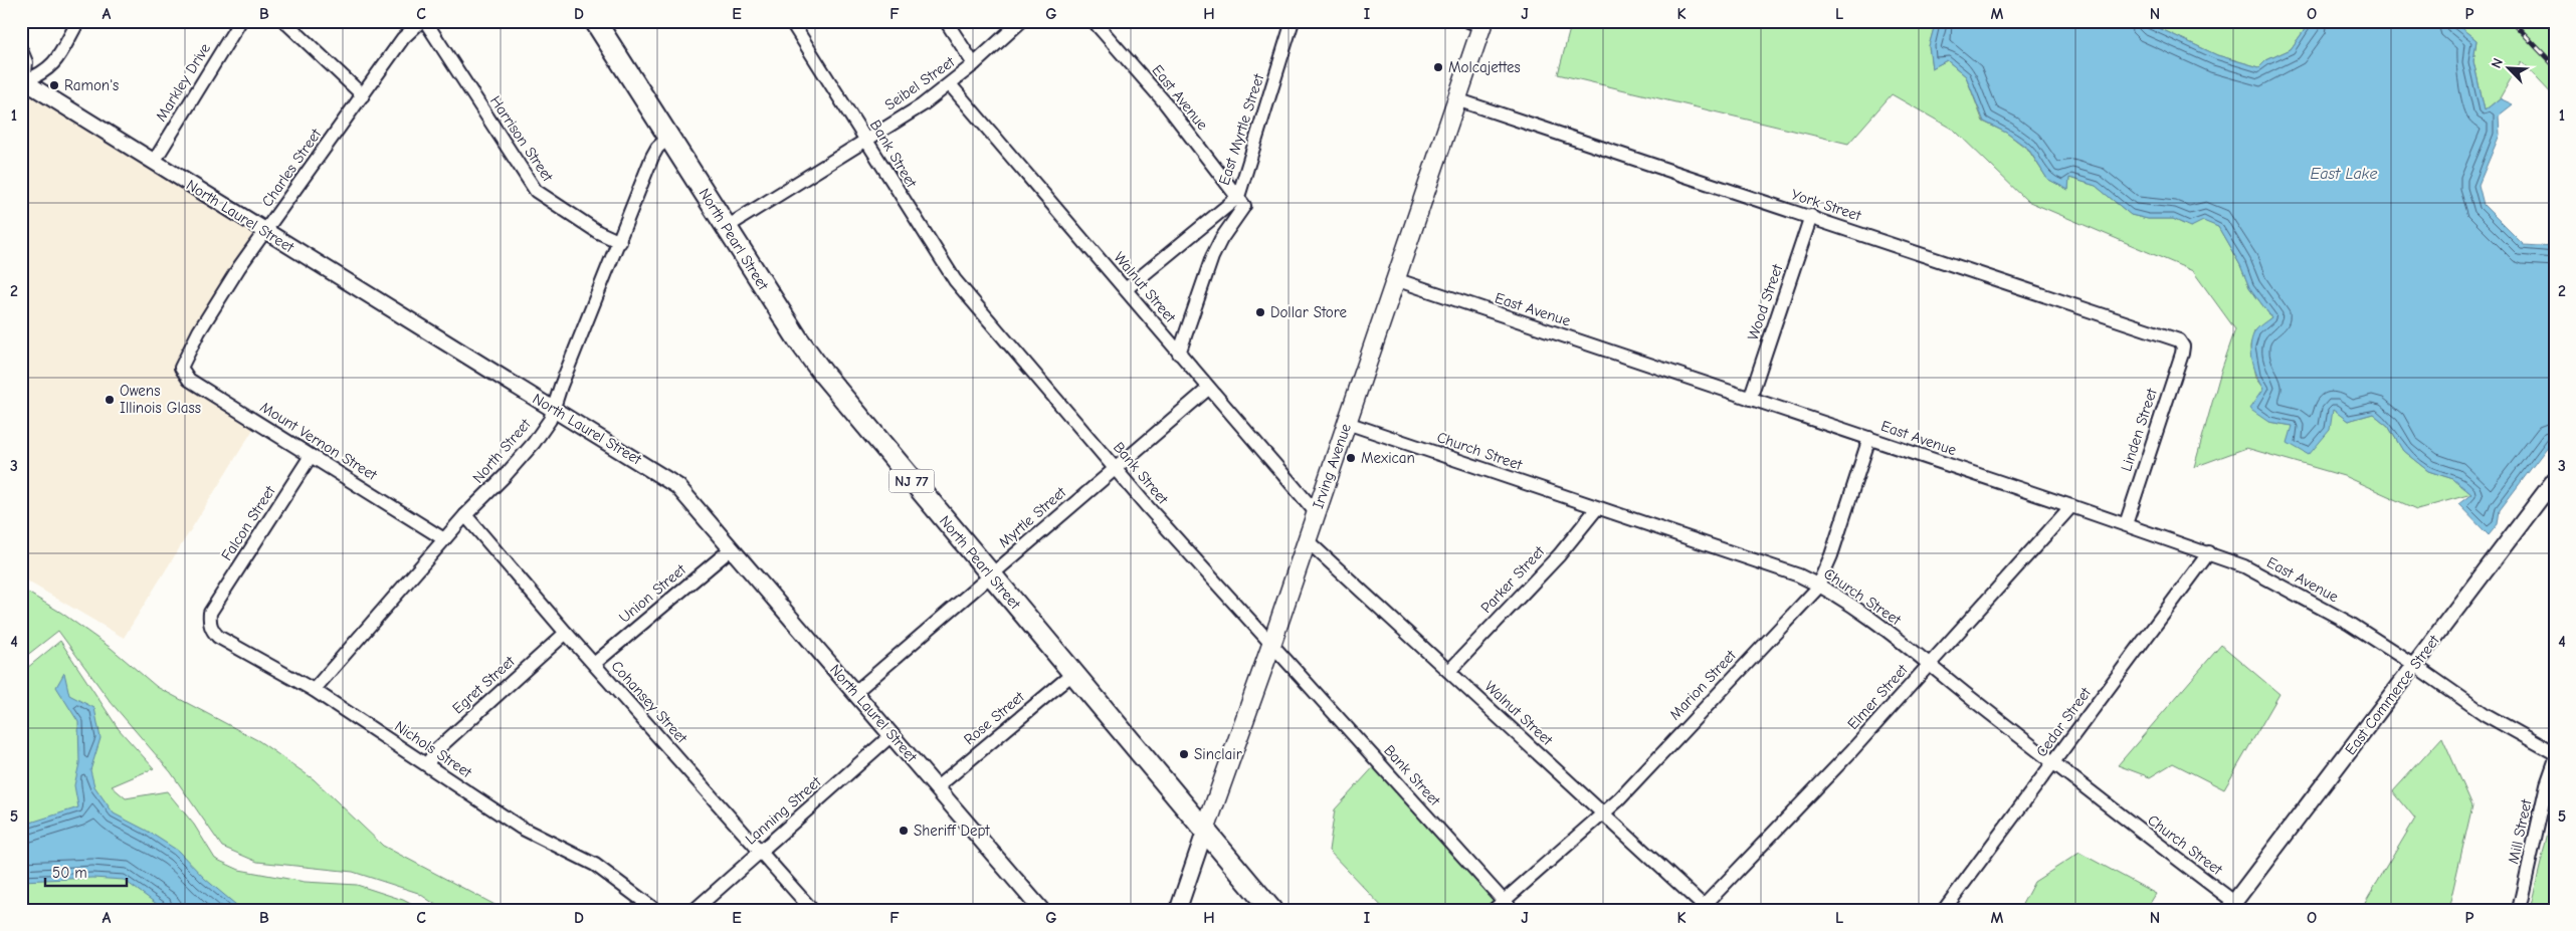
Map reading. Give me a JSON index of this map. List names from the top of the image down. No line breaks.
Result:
{"streets":{"main road":["North Pearl Street","Irving Avenue","NJ 77"],"street":["Markley Drive","Seibel Street","East Avenue","East Myrtle Street","Harrison Street","Bank Street","Charles Street","York Street","North Laurel Street","Walnut Street","Wood Street","Linden Street","Mount Vernon Street","North Street","Church Street","Myrtle Street","Falcon Street","Parker Street","Union Street","Egret Street","Marion Street","East Commerce Street","Elmer Street","Cohansey Street","Rose Street","Cedar Street","Nichols Street","Lanning Street","Mill Street"]},"crossings":[["Markley Drive","North Laurel Street"],["Seibel Street","Bank Street"],["Seibel Street","North Pearl Street"],["Seibel Street","Walnut Street"],["East Avenue","East Myrtle Street"],["East Avenue","Wood Street"],["East Avenue","Linden Street"],["East Avenue","Irving Avenue"],["East Avenue","Marion Street"],["East Avenue","East Commerce Street"],["East Avenue","Elmer Street"],["East Avenue","Cedar Street"],["East Myrtle Street","Walnut Street"],["Harrison Street","North Street"],["Bank Street","Irving Avenue"],["Bank Street","Myrtle Street"],["Bank Street","Marion Street"],["Charles Street","North Laurel Street"],["Charles Street","Mount Vernon Street"],["York Street","Wood Street"],["York Street","Linden Street"],["York Street","Irving Avenue"],["North Laurel Street","North Street"],["North Laurel Street","Myrtle Street"],["North Laurel Street","Union Street"],["North Laurel Street","Rose Street"],["North Laurel Street","Lanning Street"],["North Pearl Street","North Street"],["North Pearl Street","Irving Avenue"],["North Pearl Street","Myrtle Street"],["North Pearl Street","Rose Street"],["Walnut Street","Irving Avenue"],["Walnut Street","Myrtle Street"],["Walnut Street","Parker Street"],["Walnut Street","Marion Street"],["Walnut Street","Elmer Street"],["Mount Vernon Street","North Street"],["Mount Vernon Street","Falcon Street"],["North Street","Cohansey Street"],["North Street","Nichols Street"],["Church Street","Irving Avenue"],["Church Street","Parker Street"],["Church Street","Marion Street"],["Church Street","East Commerce Street"],["Church Street","Elmer Street"],["Church Street","Cedar Street"],["Falcon Street","Nichols Street"],["Union Street","Cohansey Street"],["Egret Street","Cohansey Street"],["Egret Street","Nichols Street"],["Cohansey Street","Lanning Street"]],"water":["East Lake"],"places":["Molcajettes","Ramon's","Dollar Store","Owens Illinois Glass","Mexican","Sinclair","Sheriff Dept"],"scale_bar":"50 m","north":"top left","grid":{"columns":["A","B","C","D","E","F","G","H","I","J","K","L","M","N","O","P"],"rows":["1","2","3","4","5"]}}
